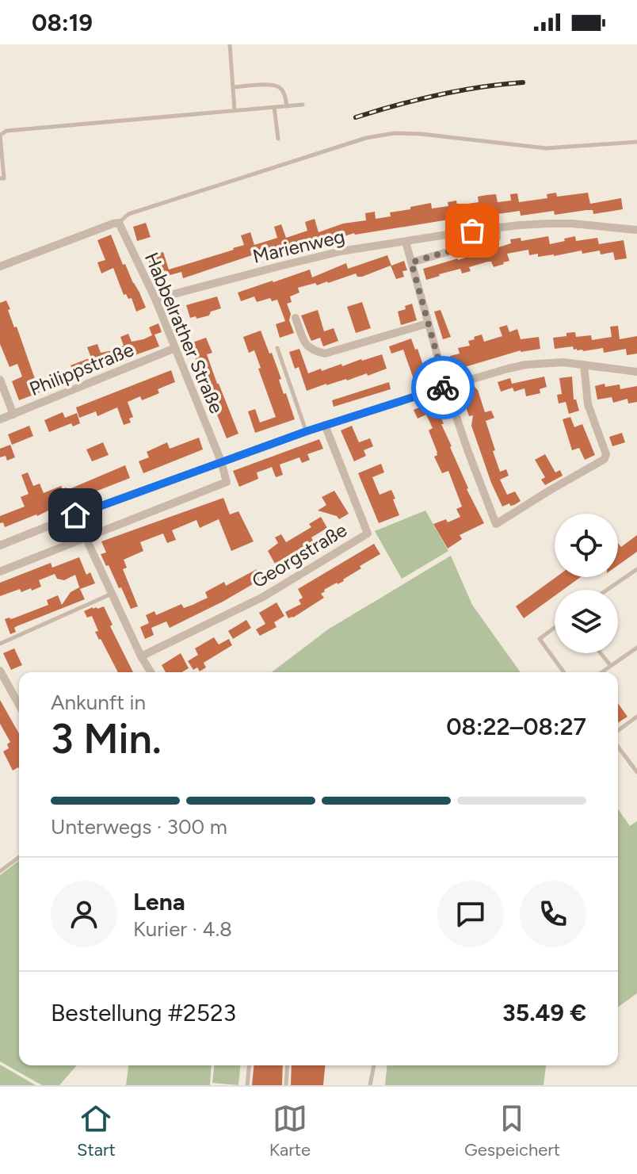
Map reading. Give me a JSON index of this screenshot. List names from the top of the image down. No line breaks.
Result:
{"streets":{"street":["Marienweg","Habbelrather Straße","Philippstraße","Georgstraße"]},"crossings":[["Marienweg","Habbelrather Straße"],["Habbelrather Straße","Philippstraße"]],"page":{"status":"08:19","heading":["3 Min.","Ankunft in","08:22–08:27"],"panel":["Lena","Kurier · 4.8","Bestellung #2523","35.49 €"],"bar":"Unterwegs · 300 m","tabs":["Start","Karte","Gespeichert"]}}
